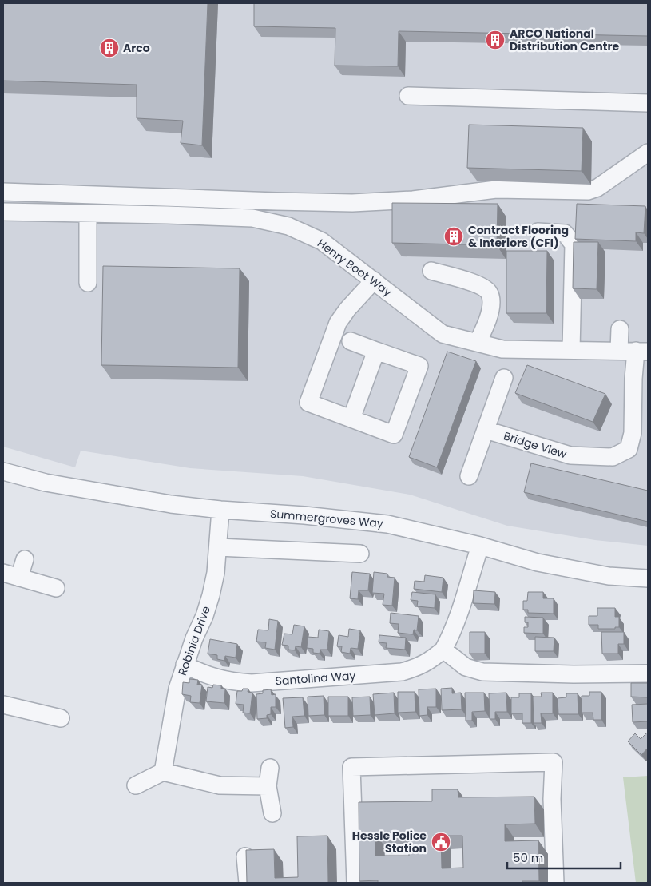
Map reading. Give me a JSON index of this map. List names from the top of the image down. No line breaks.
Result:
{"streets":{"street":["Henry Boot Way","Bridge View","Summergroves Way","Robinia Drive","Santolina Way"]},"crossings":[["Henry Boot Way","Bridge View"],["Summergroves Way","Robinia Drive"],["Summergroves Way","Santolina Way"],["Robinia Drive","Santolina Way"]],"places":{"building":["ARCO National Distribution Centre","Arco","Contract Flooring & Interiors (CFI)"],"public building":["Hessle Police Station"]},"scale_bar":"50 m"}
